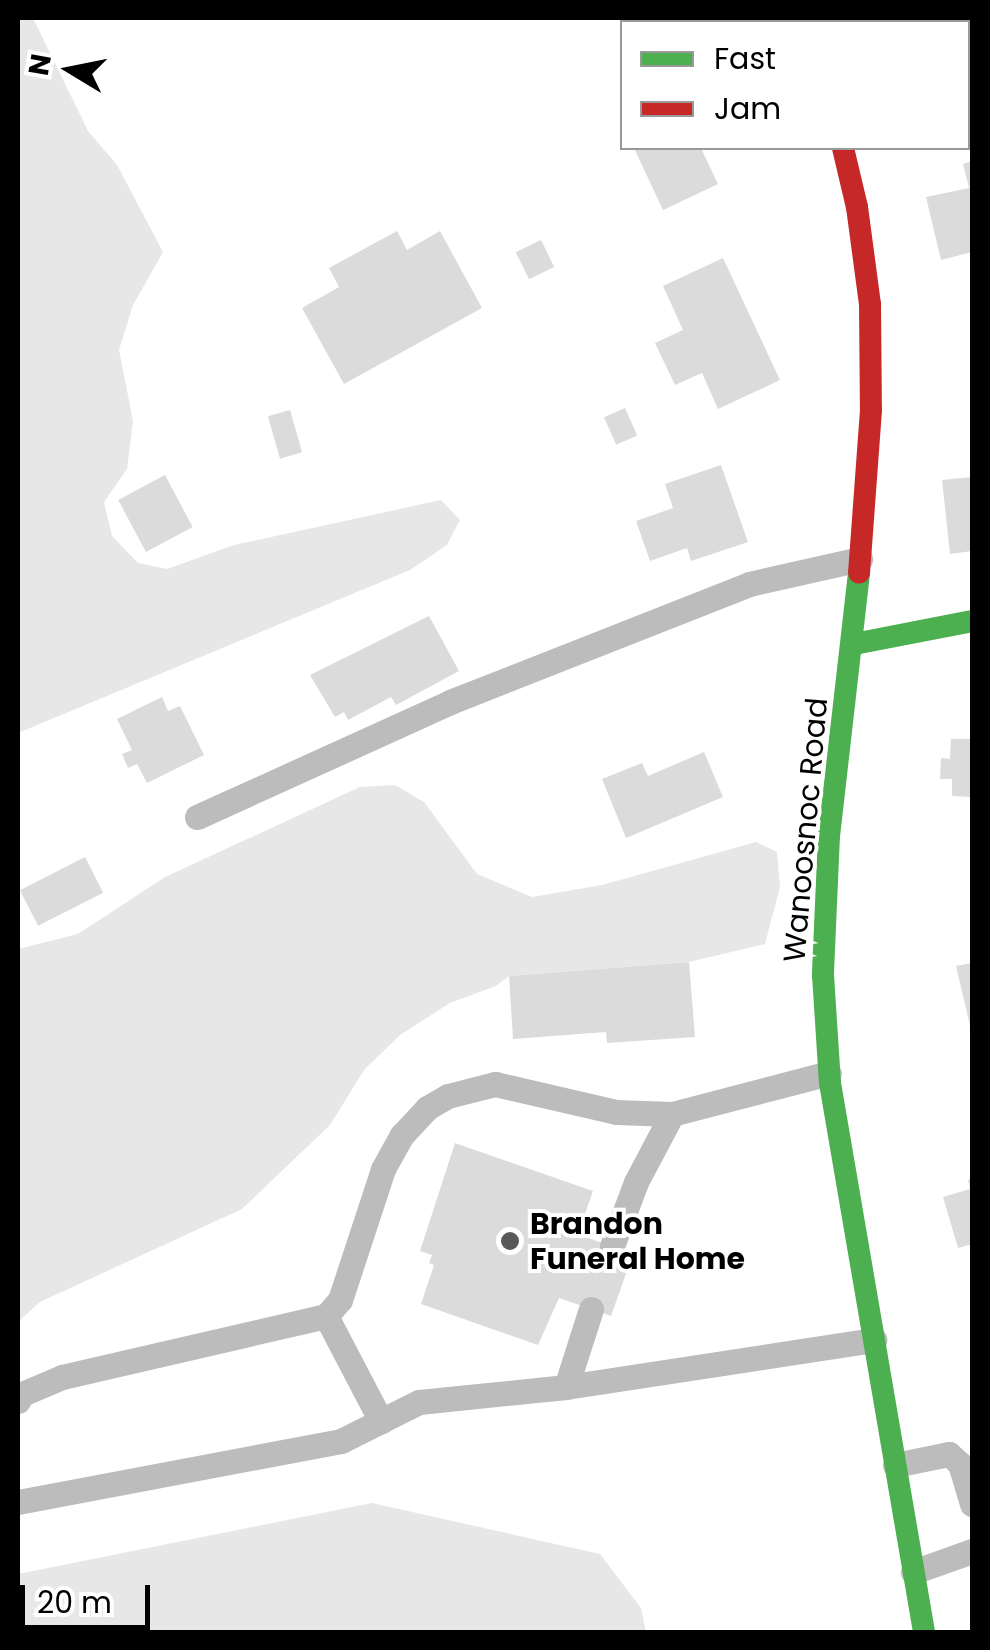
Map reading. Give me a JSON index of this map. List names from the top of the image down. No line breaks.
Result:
{"streets":{"main road":["Wanoosnoc Road"]},"places":["Brandon Funeral Home"],"legend":["Fast","Jam"],"scale_bar":"20 m","north":"left"}
